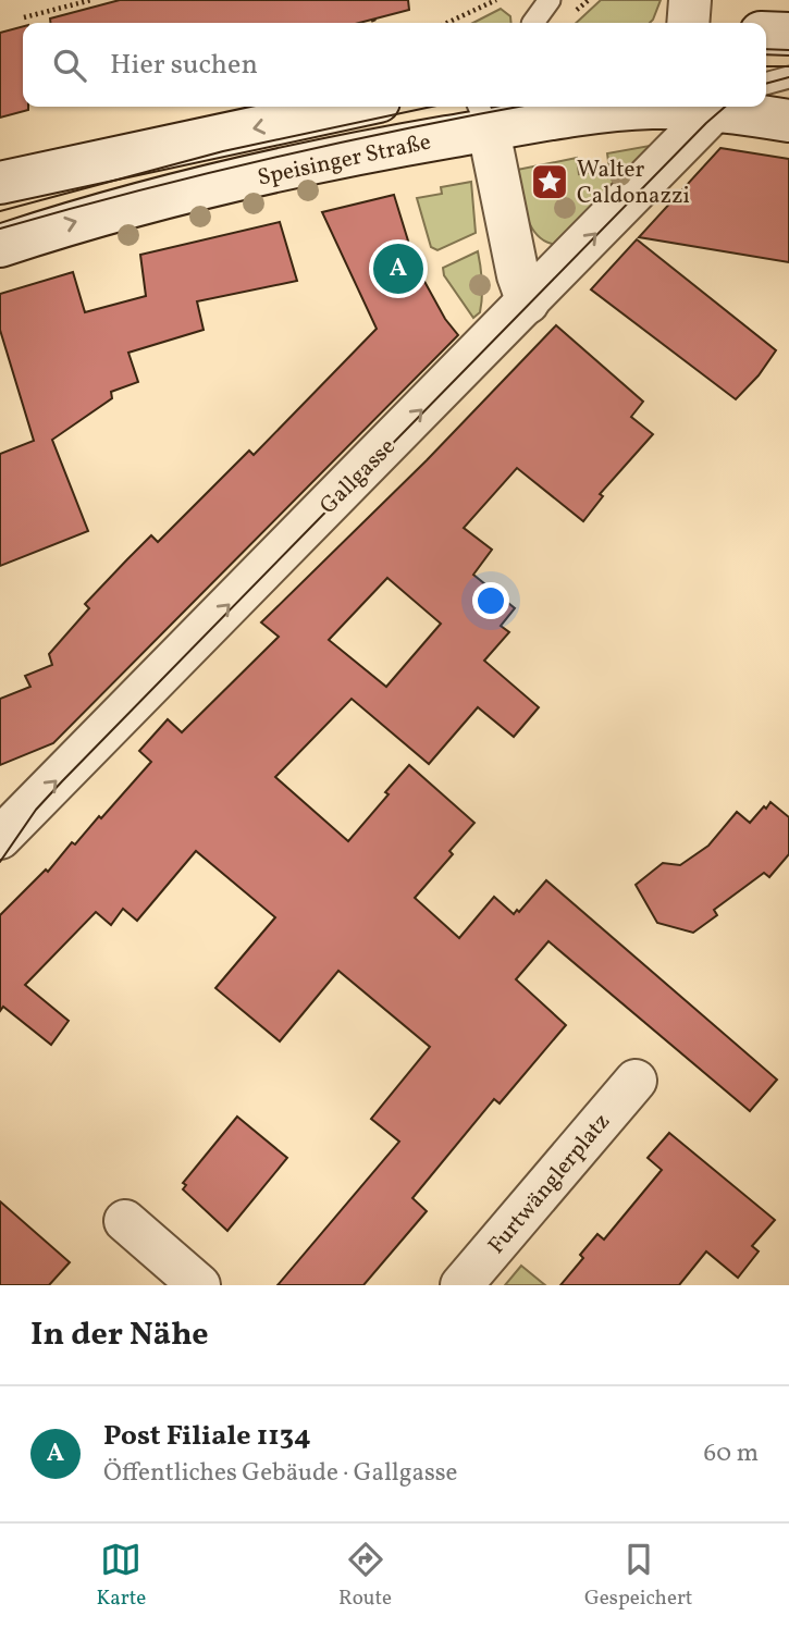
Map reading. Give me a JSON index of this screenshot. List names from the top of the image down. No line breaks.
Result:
{"streets":{"street":["Speisinger Straße","Gallgasse","Furtwänglerplatz"]},"one_way":["Gallgasse"],"places":{"place":["Walter Caldonazzi"]},"page":{"search":"Hier suchen","pins":"A","heading":"In der Nähe","list":[{"mark":"A","name":"Post Filiale 1134","note":"Öffentliches Gebäude · Gallgasse","value":"60 m"}],"nav":["Karte","Route","Gespeichert"]}}
